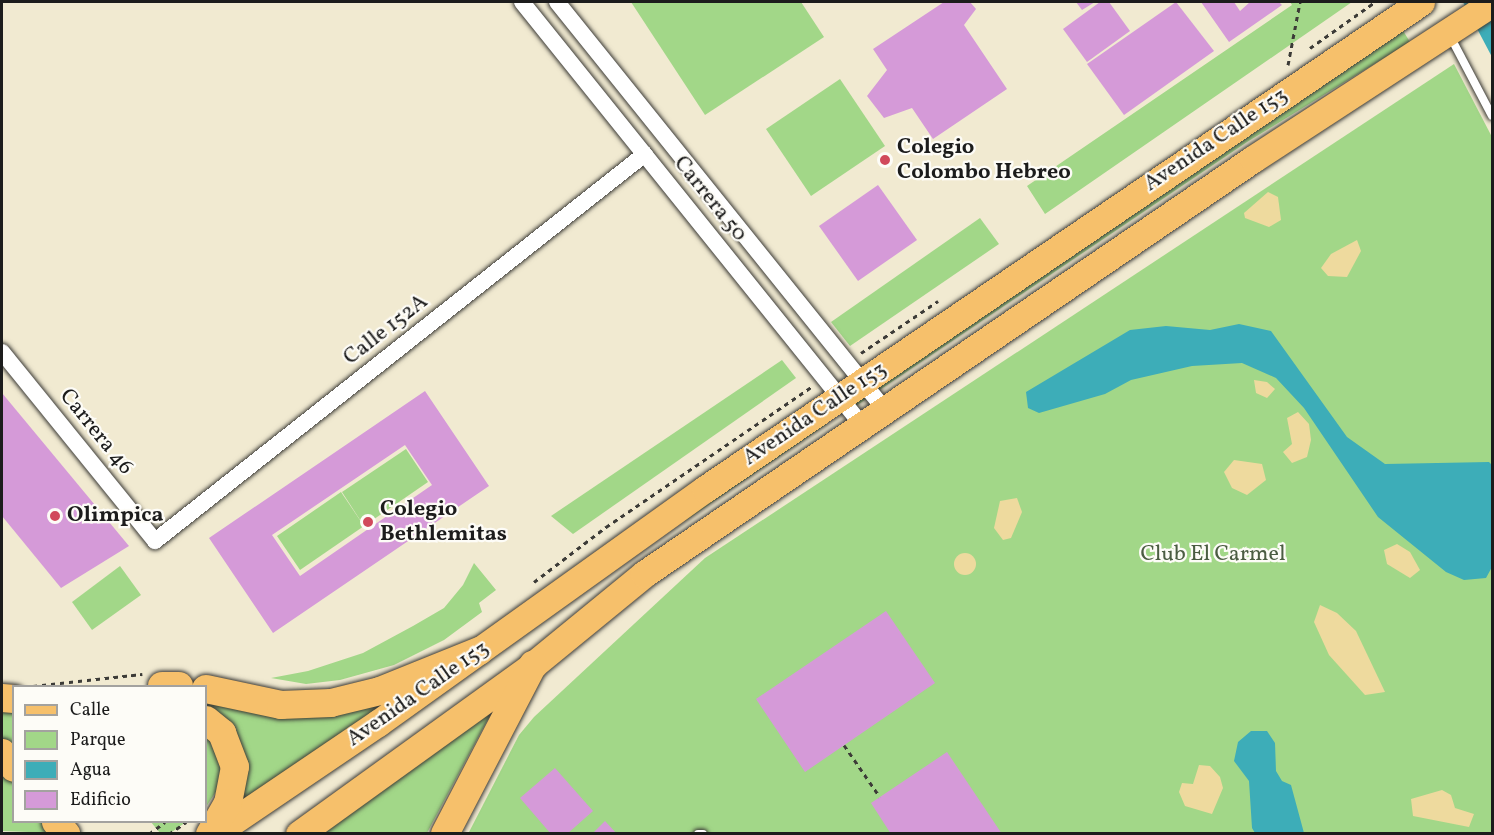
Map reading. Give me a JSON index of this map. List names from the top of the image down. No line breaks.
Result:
{"streets":{"main road":["Avenida Calle 153"],"street":["Carrera 50","Calle 152A","Carrera 46"]},"crossings":[["Avenida Calle 153","Carrera 50"],["Carrera 50","Calle 152A"],["Calle 152A","Carrera 46"]],"parks":["Club El Carmel"],"places":["Colegio Colombo Hebreo","Olimpica","Colegio Bethlemitas"],"legend":["Calle","Parque","Agua","Edificio"]}
